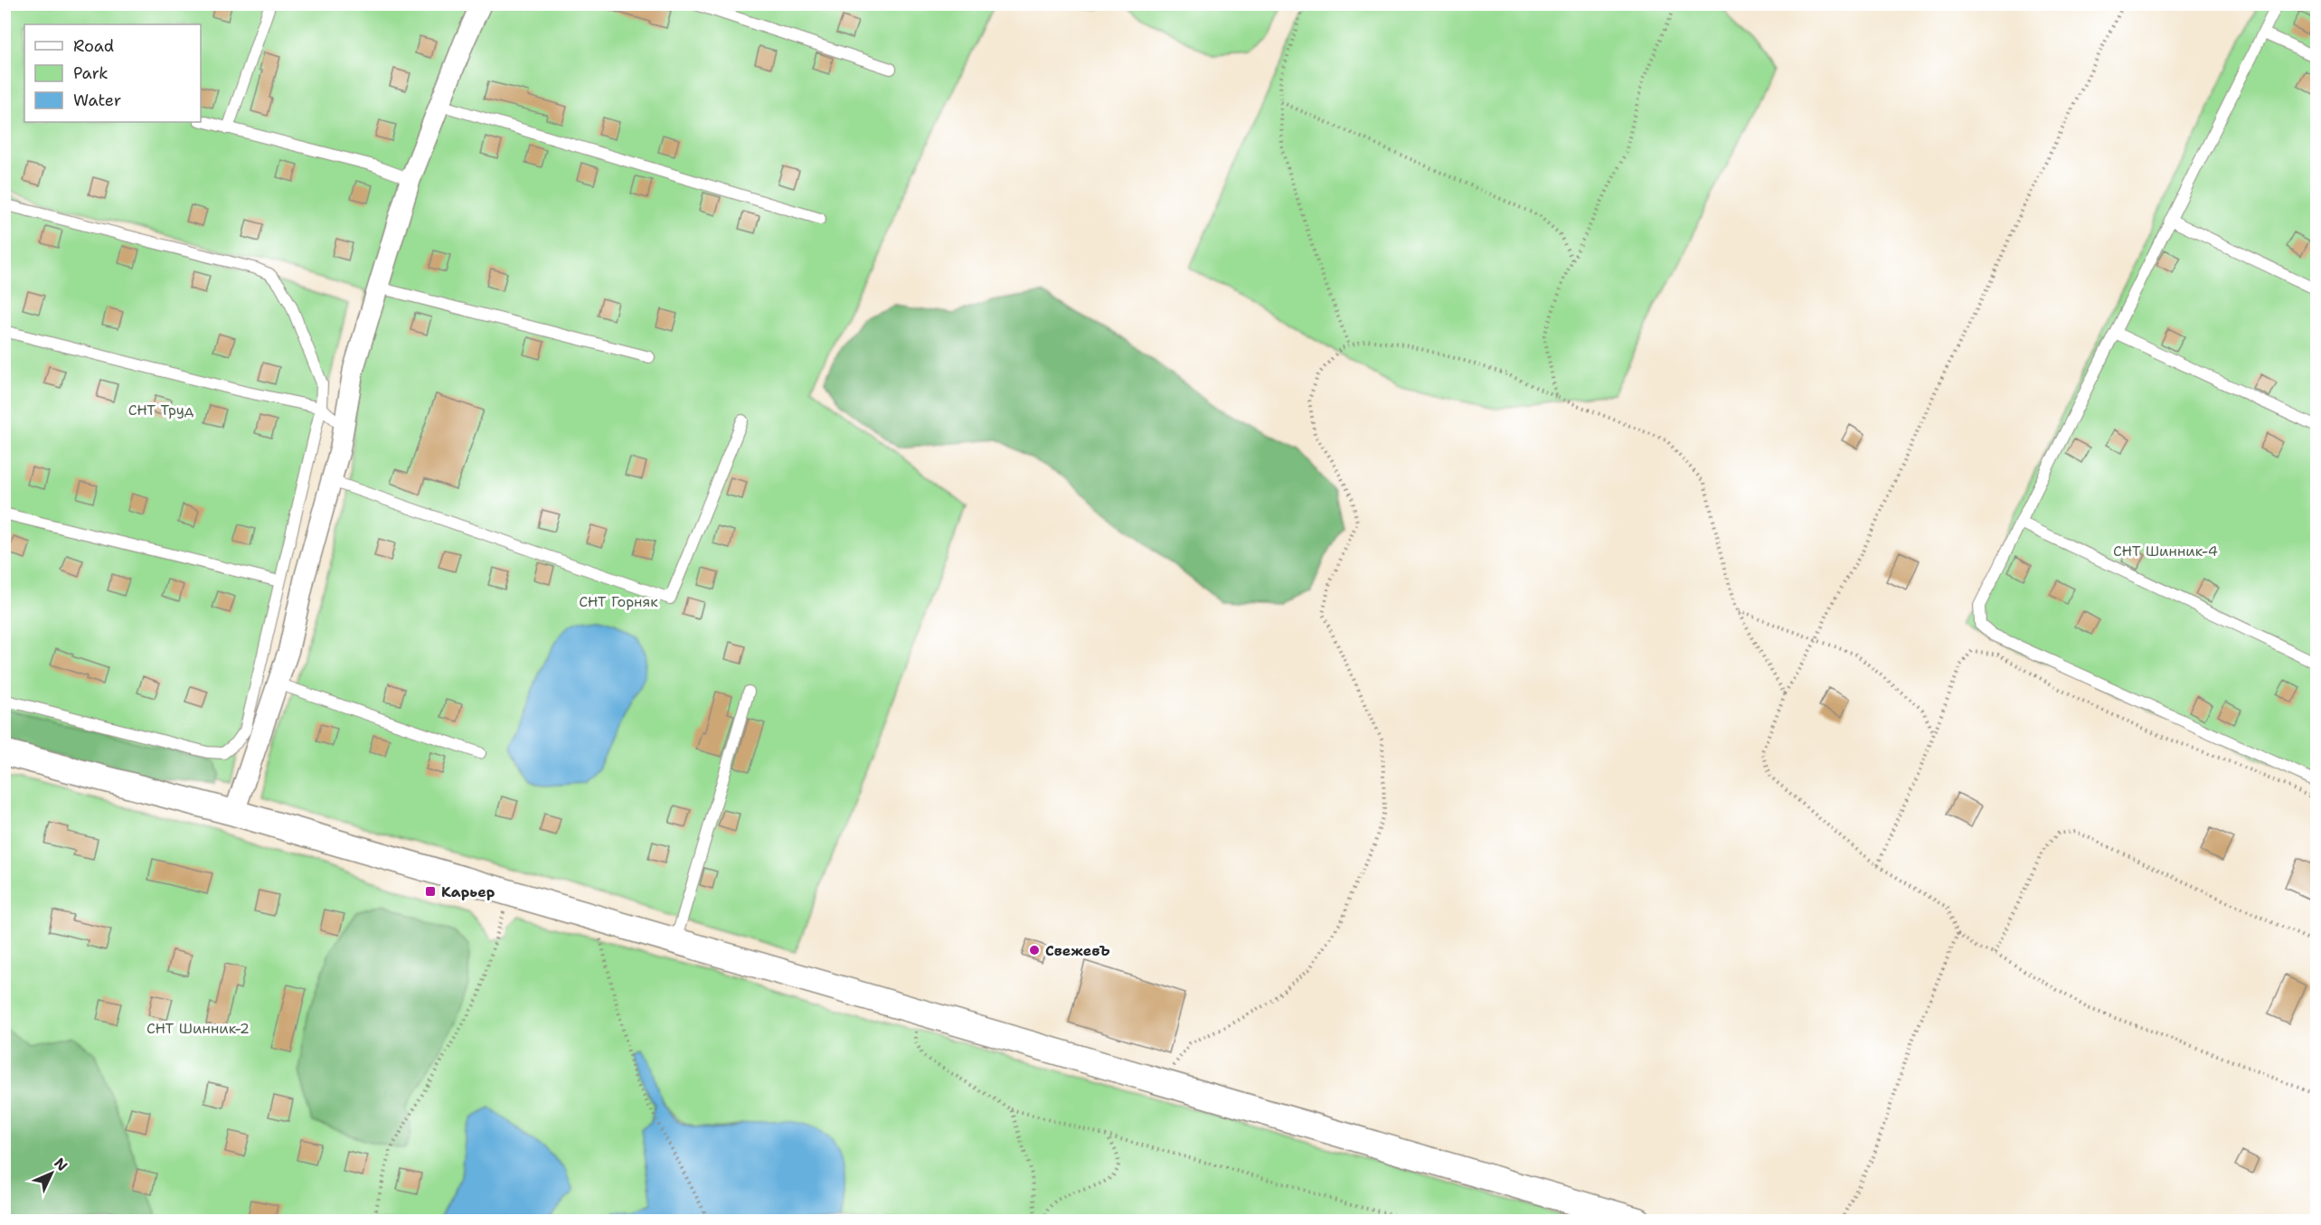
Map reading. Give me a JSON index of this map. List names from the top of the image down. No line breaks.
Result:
{"parks":["СНТ Труд","СНТ Шинник-4","СНТ Горняк","СНТ Шинник-2"],"places":{"transit":["Карьер"],"other":["СвежевЪ"]},"legend":["Road","Park","Water"],"north":"top right"}
